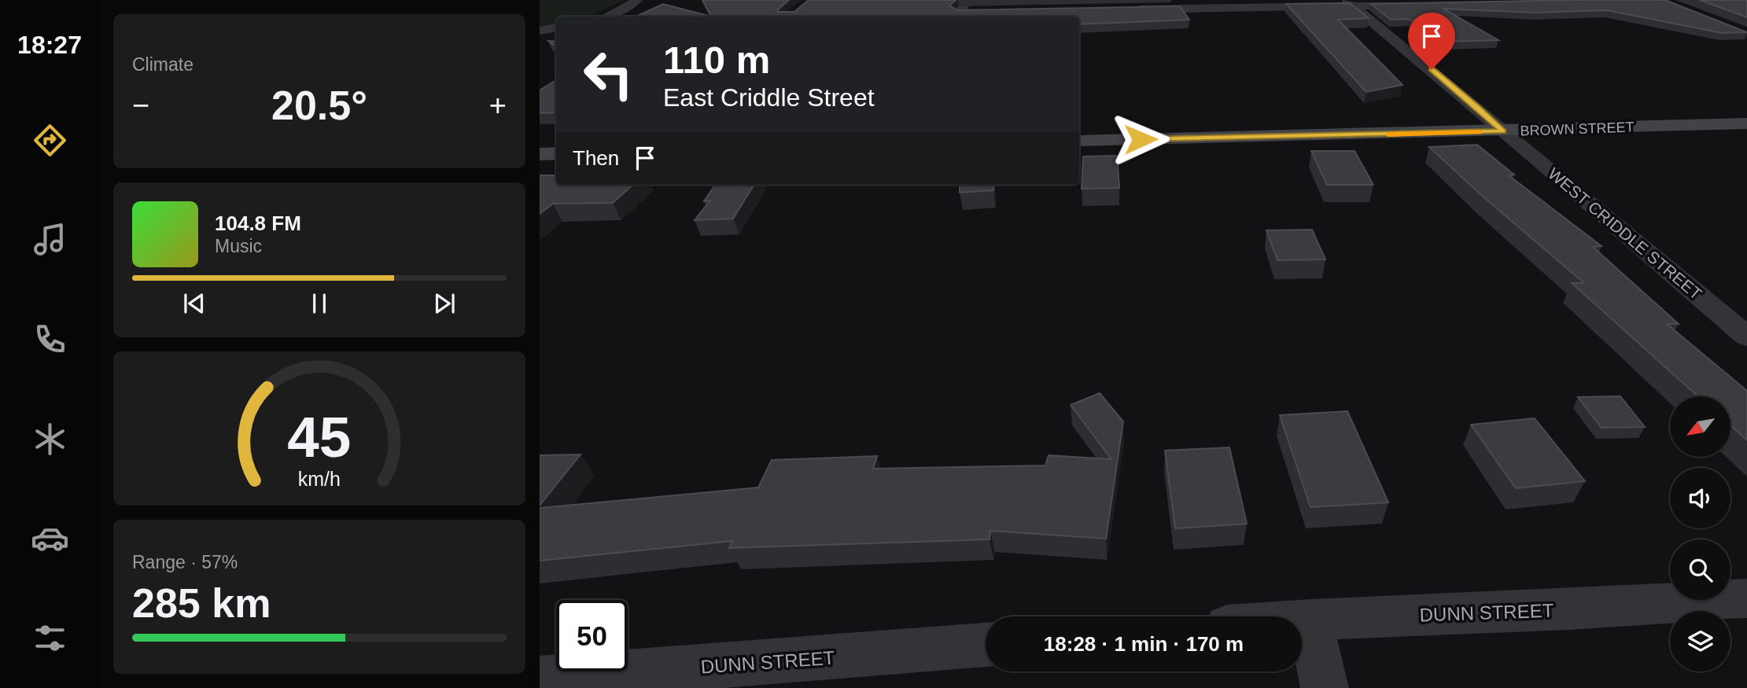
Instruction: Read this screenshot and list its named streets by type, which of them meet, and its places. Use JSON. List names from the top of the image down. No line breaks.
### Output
{"streets":{"main road":["BROWN STREET"],"street":["WEST CRIDDLE STREET","DUNN STREET"]},"crossings":[["BROWN STREET","WEST CRIDDLE STREET"]],"north":"bottom left","page":{"tabs":"18:27","tile":["Climate",["Range · 57%","285 km"]],"turn":["110 m","East Criddle Street"],"heat":["−","20.5°","+"],"then":"Then","song":["104.8 FM","Music"],"limit":"50","trip":"18:28 · 1 min · 170 m","gauge":["45","km/h"]}}
